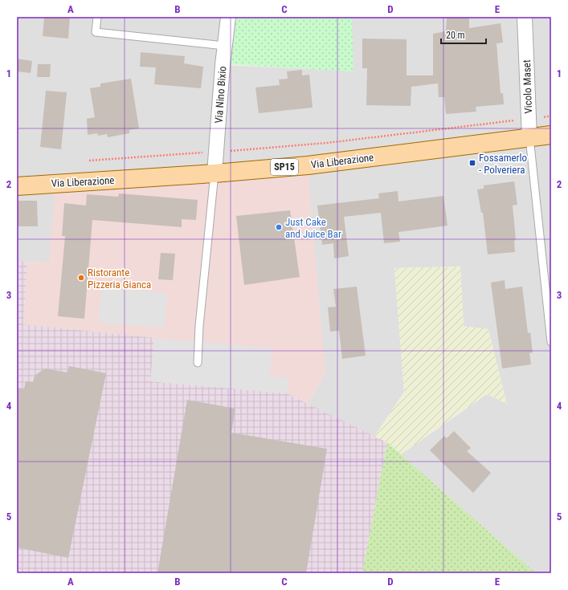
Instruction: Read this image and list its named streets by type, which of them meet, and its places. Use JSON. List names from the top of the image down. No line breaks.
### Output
{"streets":{"main road":["Via Liberazione","SP15"],"street":["Vicolo Maset","Via Nino Bixio"]},"crossings":[["Vicolo Maset","Via Liberazione"],["Via Nino Bixio","Via Liberazione"]],"places":{"transit":["Fossamerlo - Polveriera"],"other":["Just Cake and Juice Bar","Ristorante Pizzeria Gianca"]},"scale_bar":"20 m","grid":{"columns":["A","B","C","D","E"],"rows":["1","2","3","4","5"]}}
